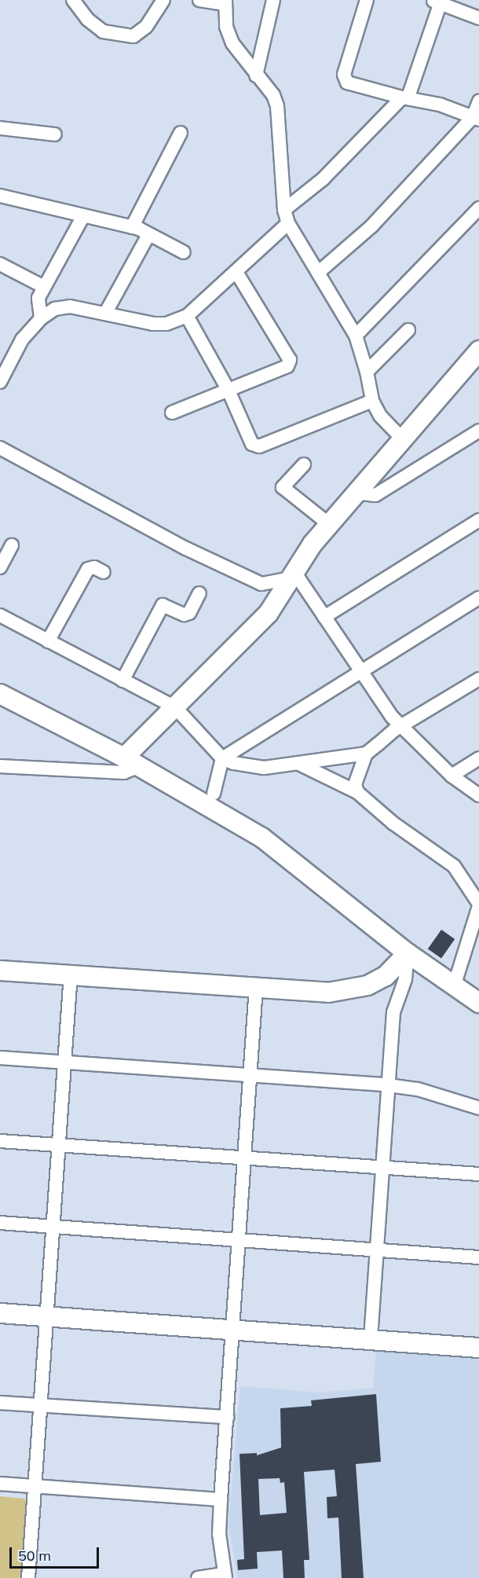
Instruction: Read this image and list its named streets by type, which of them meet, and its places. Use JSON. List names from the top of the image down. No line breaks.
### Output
{"scale_bar":"50 m"}
